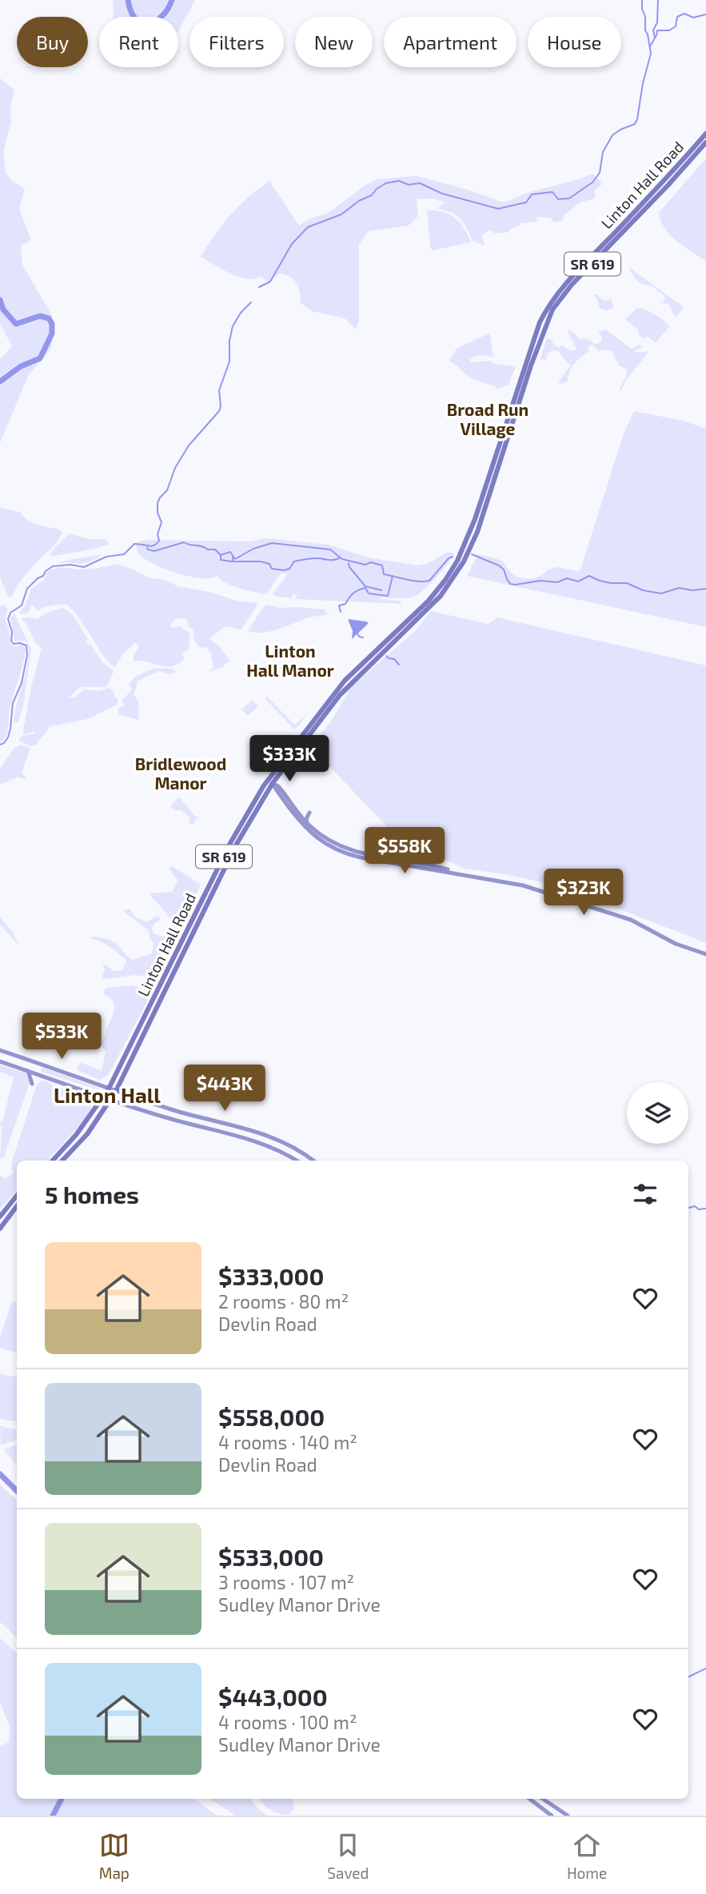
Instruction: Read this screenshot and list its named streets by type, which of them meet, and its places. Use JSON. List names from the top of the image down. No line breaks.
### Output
{"streets":{"main road":["Linton Hall Road","SR 619"]},"districts":["Broad Run Village","Linton Hall Manor","Bridlewood Manor","Linton Hall"],"page":{"chip":["Buy","Rent","Filters","New","Apartment","House"],"price":["$333K","$558K","$323K","$533K","$443K"],"heading":"5 homes","list":[{"name":"$333,000","note":"2 rooms · 80 m² · Devlin Road"},{"name":"$558,000","note":"4 rooms · 140 m² · Devlin Road"},{"name":"$533,000","note":"3 rooms · 107 m² · Sudley Manor Drive"},{"name":"$443,000","note":"4 rooms · 100 m² · Sudley Manor Drive"}],"tabs":["Map","Saved","Home"]}}
